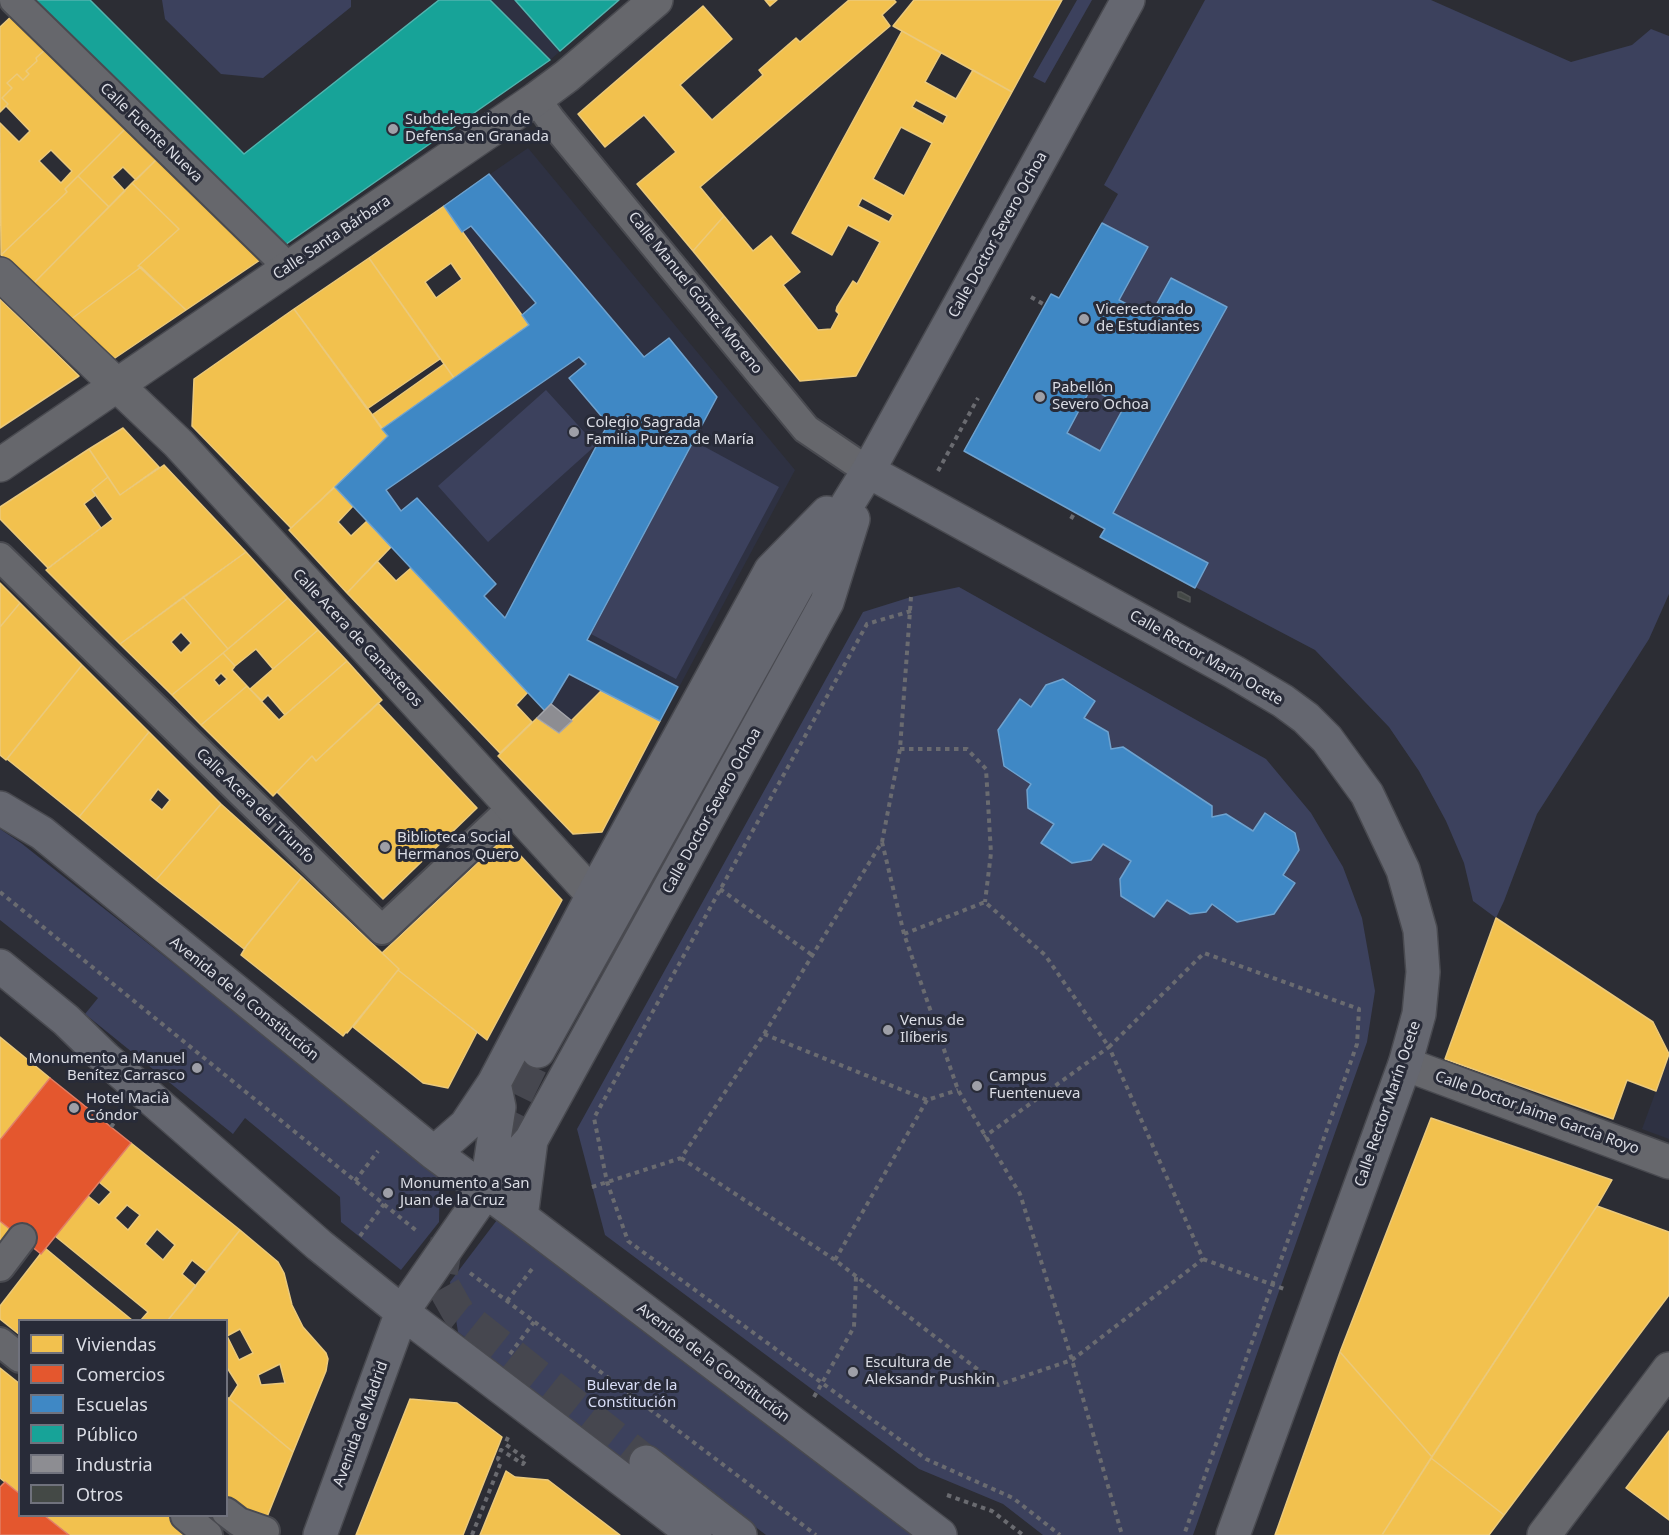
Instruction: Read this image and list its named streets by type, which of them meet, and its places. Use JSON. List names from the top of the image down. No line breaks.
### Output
{"streets":{"main road":["Calle Doctor Severo Ochoa","Calle Rector Marín Ocete","Avenida de la Constitución","Avenida de Madrid"],"street":["Calle Fuente Nueva","Calle Santa Bárbara","Calle Manuel Gómez Moreno","Calle Acera de Canasteros","Calle Acera del Triunfo","Calle Doctor Jaime García Royo"]},"crossings":[["Calle Fuente Nueva","Calle Santa Bárbara"],["Calle Doctor Severo Ochoa","Calle Manuel Gómez Moreno"],["Calle Doctor Severo Ochoa","Calle Acera de Canasteros"],["Calle Doctor Severo Ochoa","Calle Rector Marín Ocete"],["Calle Doctor Severo Ochoa","Avenida de la Constitución"],["Calle Santa Bárbara","Calle Manuel Gómez Moreno"],["Calle Santa Bárbara","Calle Acera de Canasteros"],["Calle Manuel Gómez Moreno","Calle Rector Marín Ocete"],["Calle Acera de Canasteros","Calle Acera del Triunfo"],["Calle Rector Marín Ocete","Calle Doctor Jaime García Royo"]],"parks":["Bulevar de la Constitución"],"places":["Subdelegacion de Defensa en Granada","Vicerectorado de Estudiantes","Pabellón Severo Ochoa","Colegio Sagrada Familia Pureza de María","Biblioteca Social Hermanos Quero","Venus de Ilíberis","Monumento a Manuel Benítez Carrasco","Campus Fuentenueva","Hotel Macià Cóndor","Monumento a San Juan de la Cruz","Escultura de Aleksandr Pushkin"],"legend":["Viviendas","Comercios","Escuelas","Público","Industria","Otros"]}
